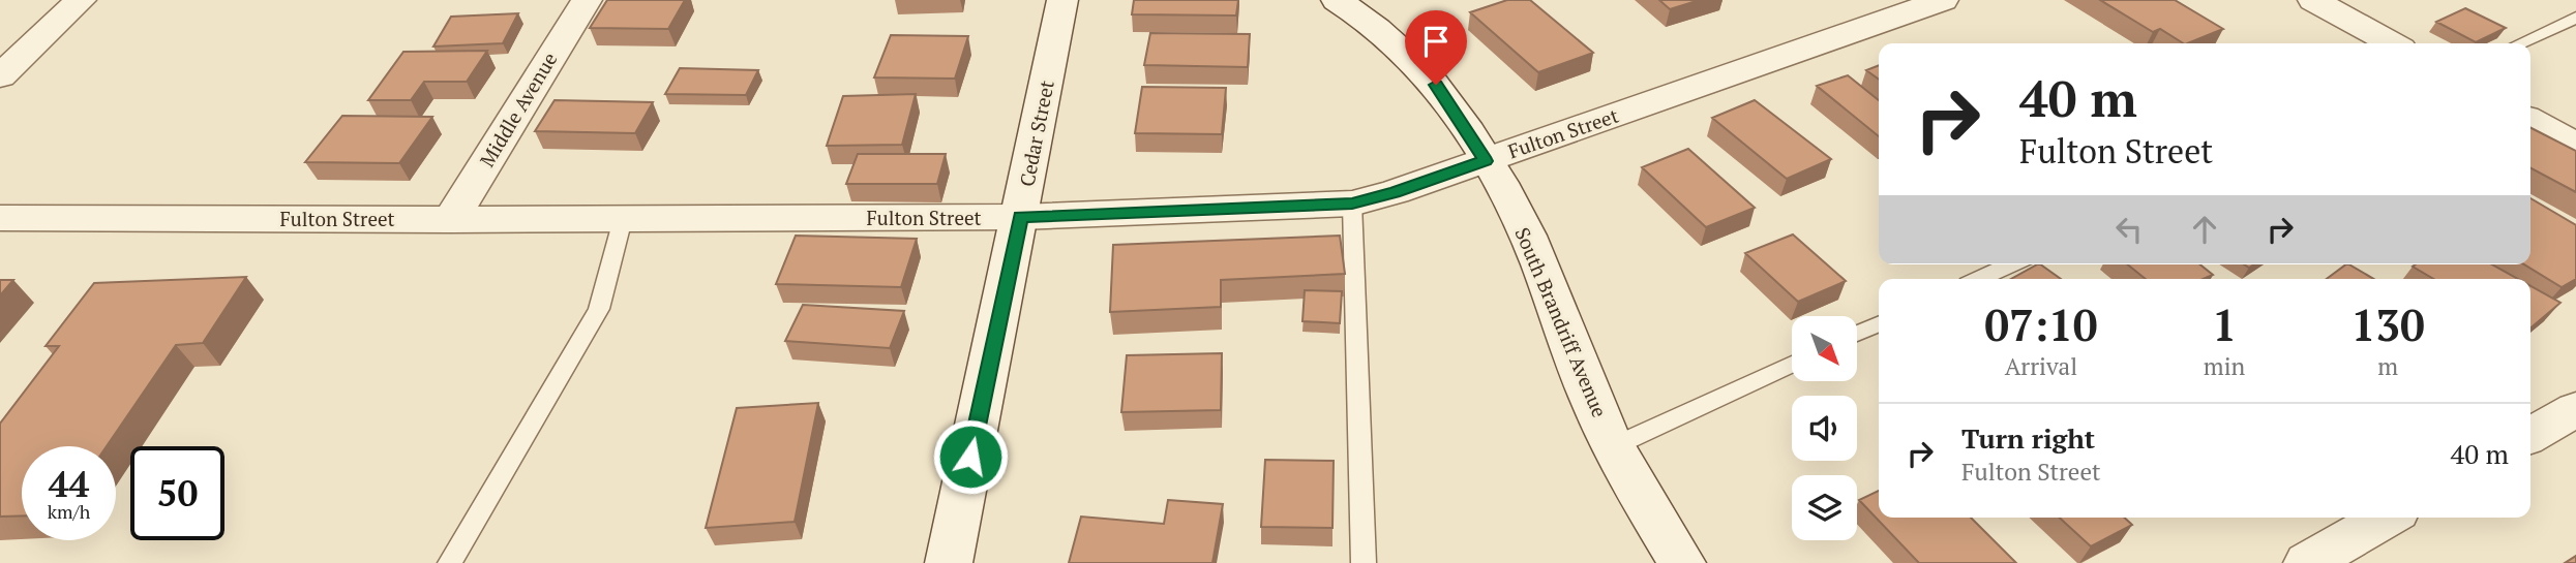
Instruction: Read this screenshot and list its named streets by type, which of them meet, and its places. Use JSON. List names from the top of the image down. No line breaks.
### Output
{"streets":{"street":["Middle Avenue","Cedar Street","Fulton Street","South Brandriff Avenue"]},"crossings":[["Middle Avenue","Fulton Street"],["Cedar Street","Fulton Street"],["Fulton Street","South Brandriff Avenue"]],"north":"bottom right","page":{"turn":["40 m","Fulton Street"],"eta":["07:10","Arrival","1","min","130","m"],"list":[{"name":"Turn right","note":"Fulton Street","value":"40 m"}],"speed":"44 km/h","limit":"50"}}
